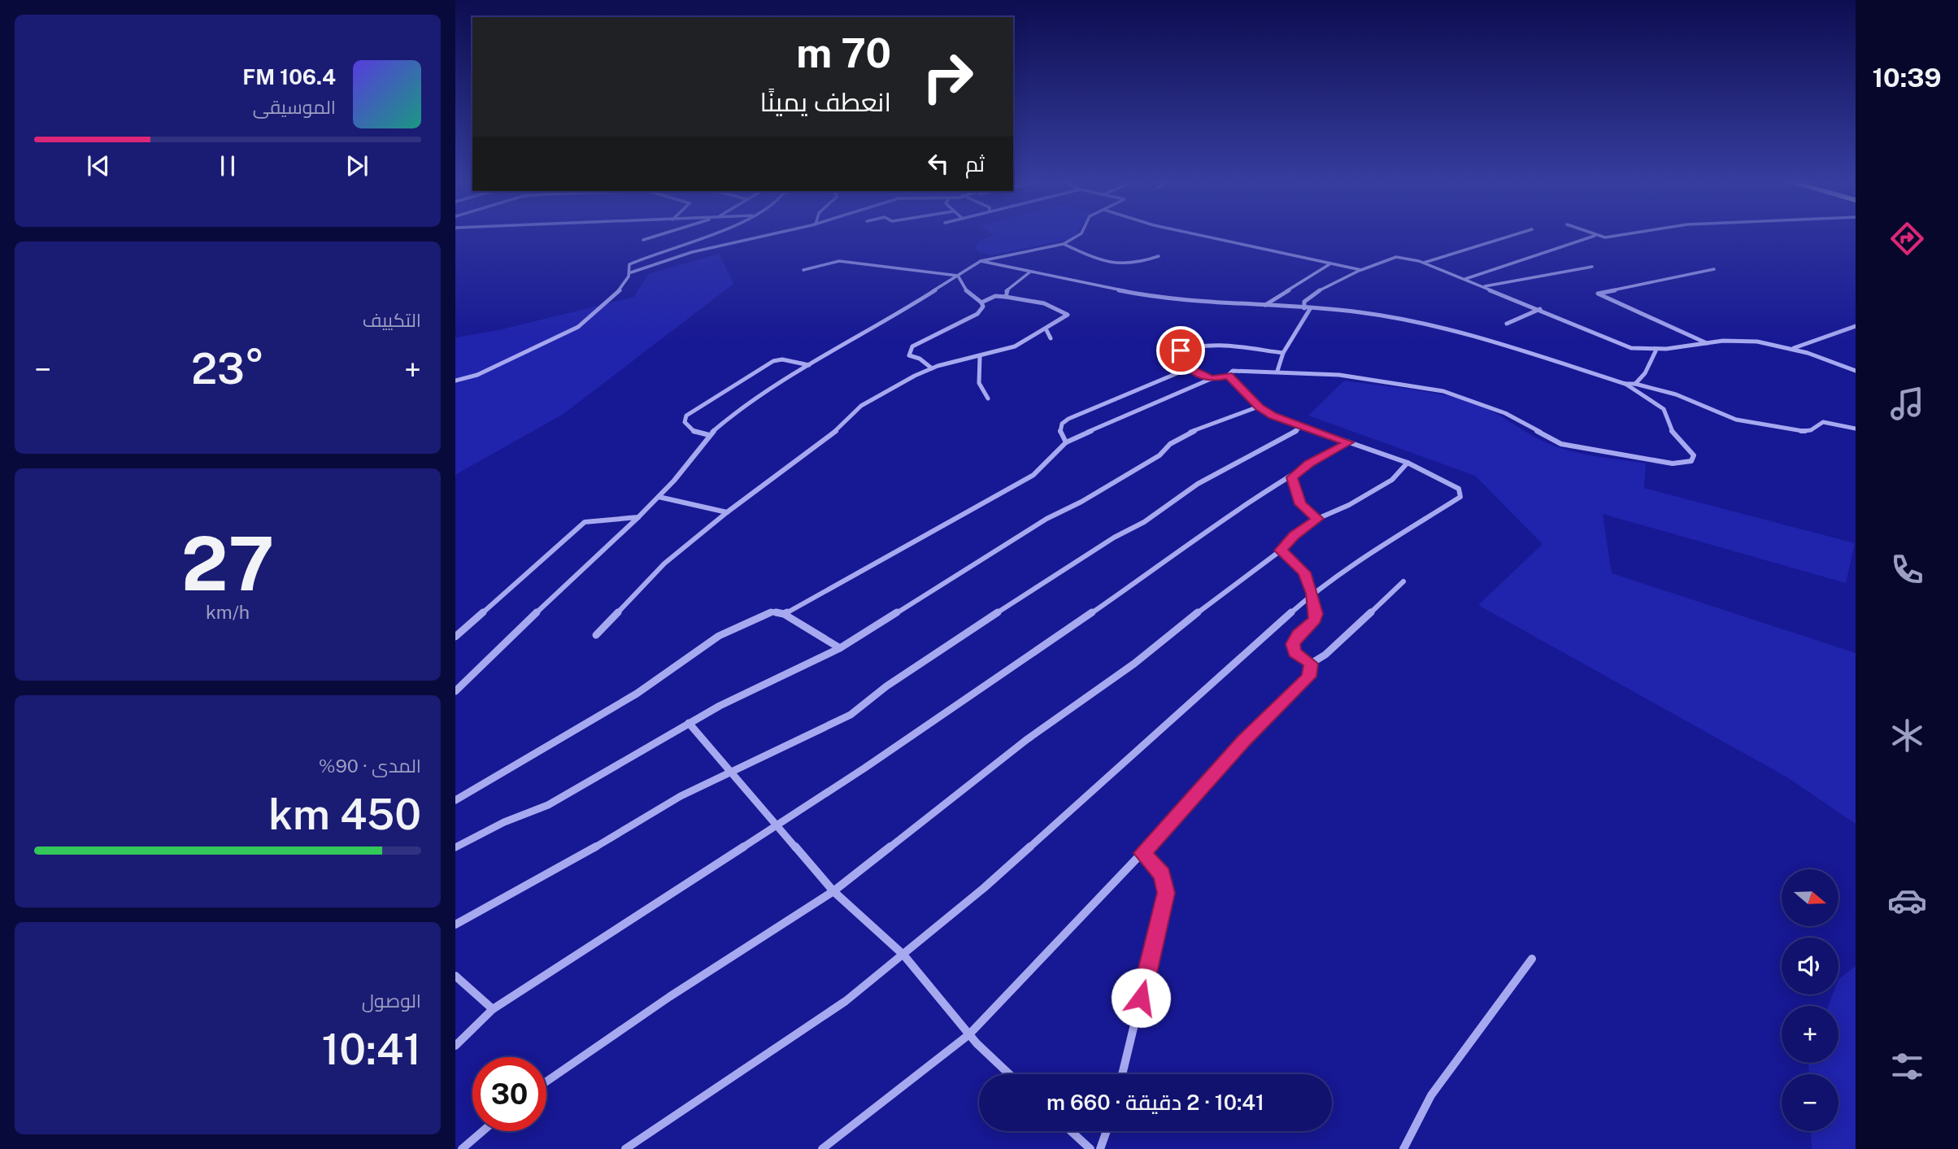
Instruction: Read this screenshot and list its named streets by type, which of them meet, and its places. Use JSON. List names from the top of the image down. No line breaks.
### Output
{"north":"right","page":{"tabs":"10:39","turn":["70 m","انعطف يمينًا"],"song":["106.4 FM","الموسيقى"],"then":"ثم","tile":["التكييف",["27","km/h"],["المدى · 90%","450 km"],["الوصول","10:41"]],"heat":["−","23°","+"],"map_buttons":["+","−"],"limit":"30","trip":"10:41 · 2 دقيقة · 660 m"}}
